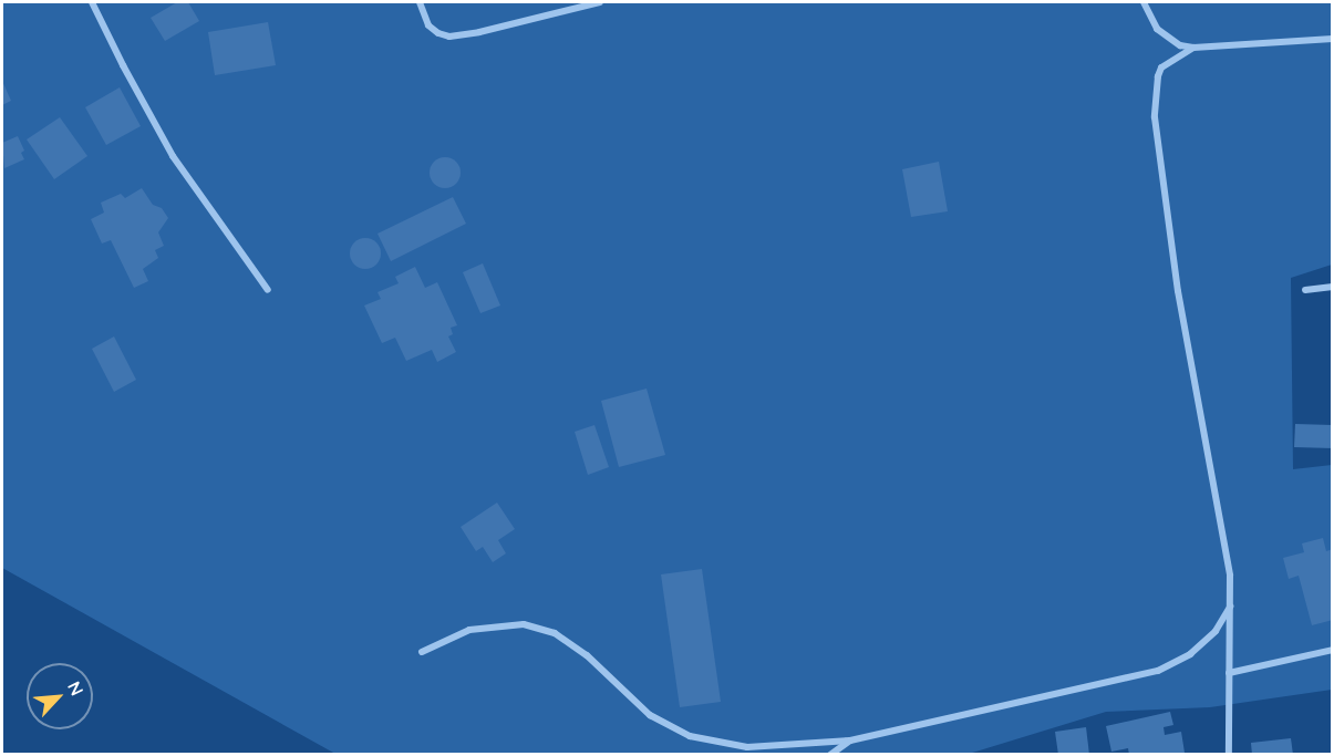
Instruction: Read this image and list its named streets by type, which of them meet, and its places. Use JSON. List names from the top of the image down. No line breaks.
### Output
{"north":"top right"}
